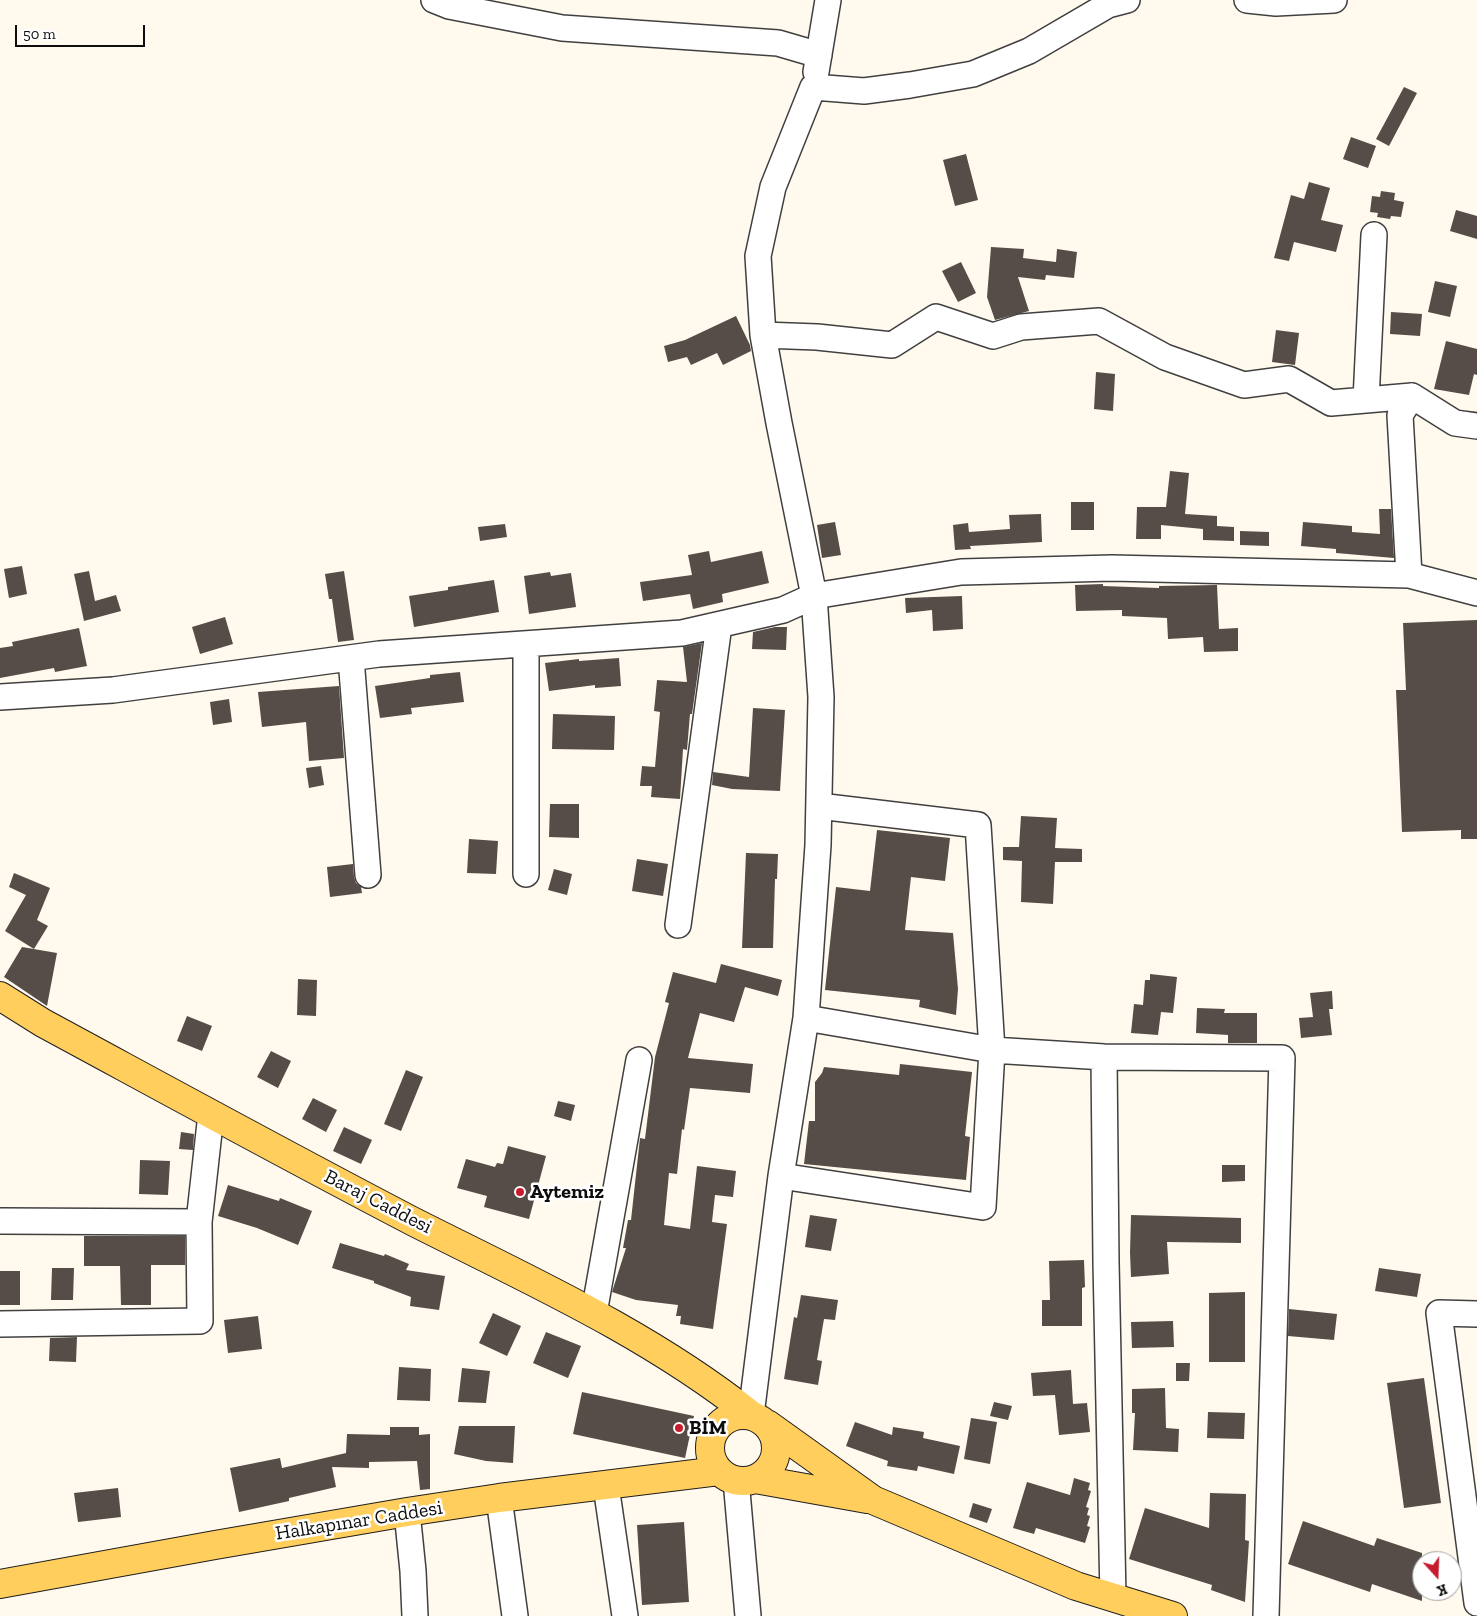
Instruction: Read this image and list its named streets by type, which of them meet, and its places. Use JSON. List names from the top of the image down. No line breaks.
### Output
{"streets":{"main road":["Baraj Caddesi","Halkapınar Caddesi"]},"crossings":[["Baraj Caddesi","Halkapınar Caddesi"]],"places":["Aytemiz","BİM"],"scale_bar":"50 m","north":"bottom"}
